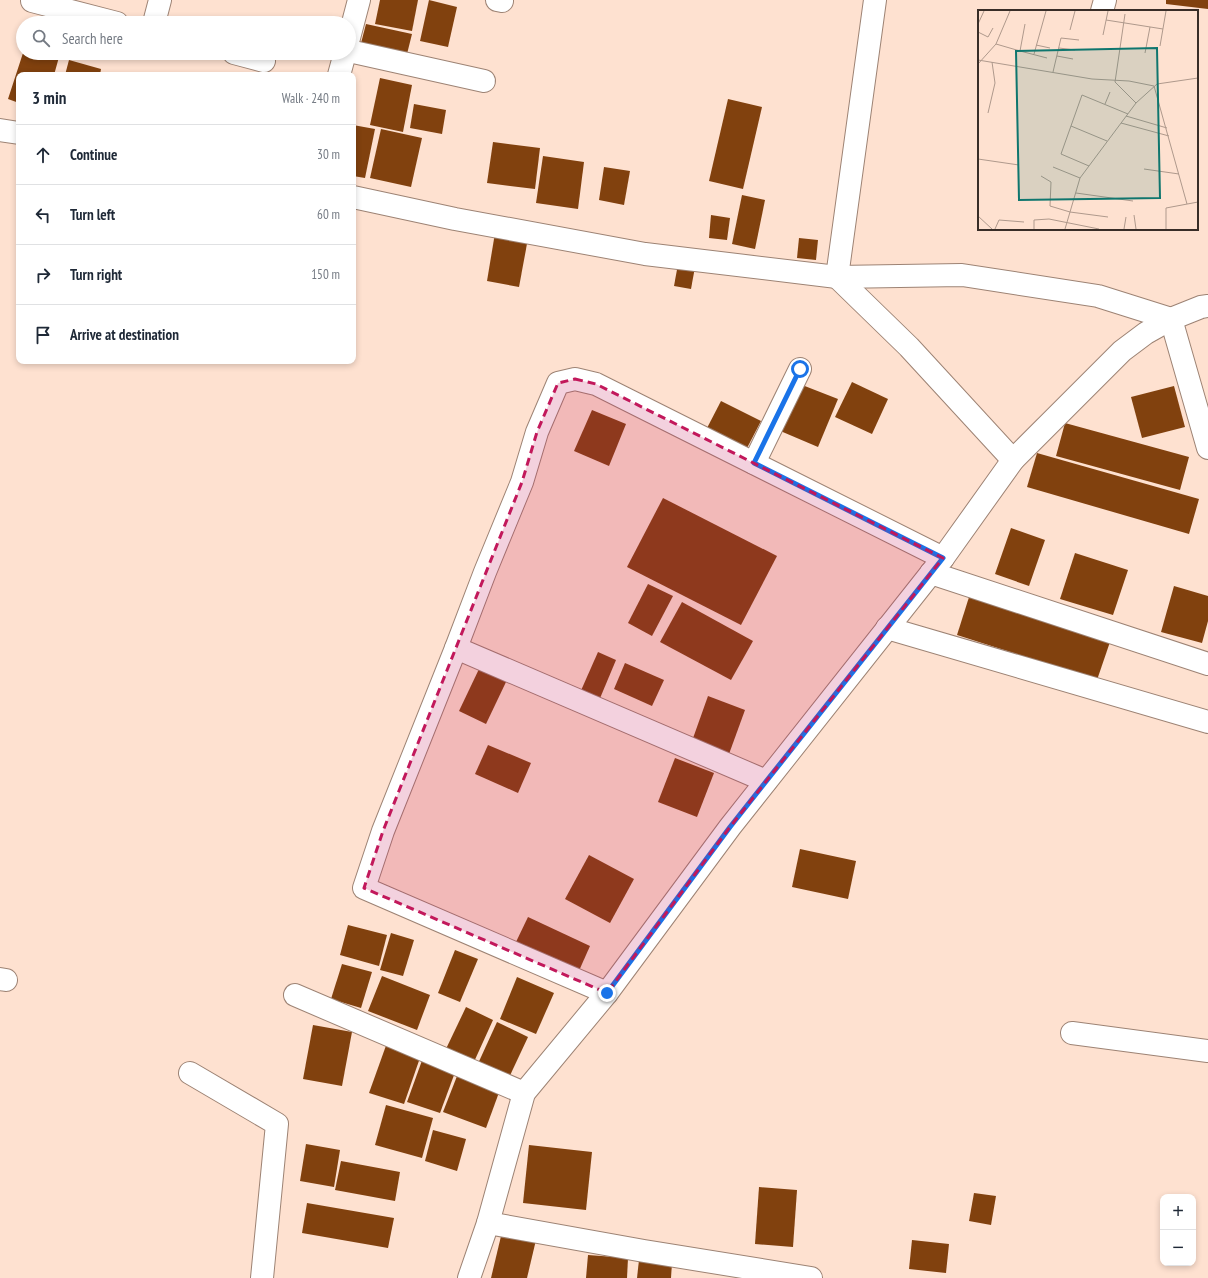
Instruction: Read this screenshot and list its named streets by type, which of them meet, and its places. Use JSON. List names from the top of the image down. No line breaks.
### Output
{"page":{"search":"Search here","heading":["3 min","Walk · 240 m"],"list":[["Continue","30 m"],["Turn left","60 m"],["Turn right","150 m"],"Arrive at destination"],"map_buttons":["+","−"]}}
